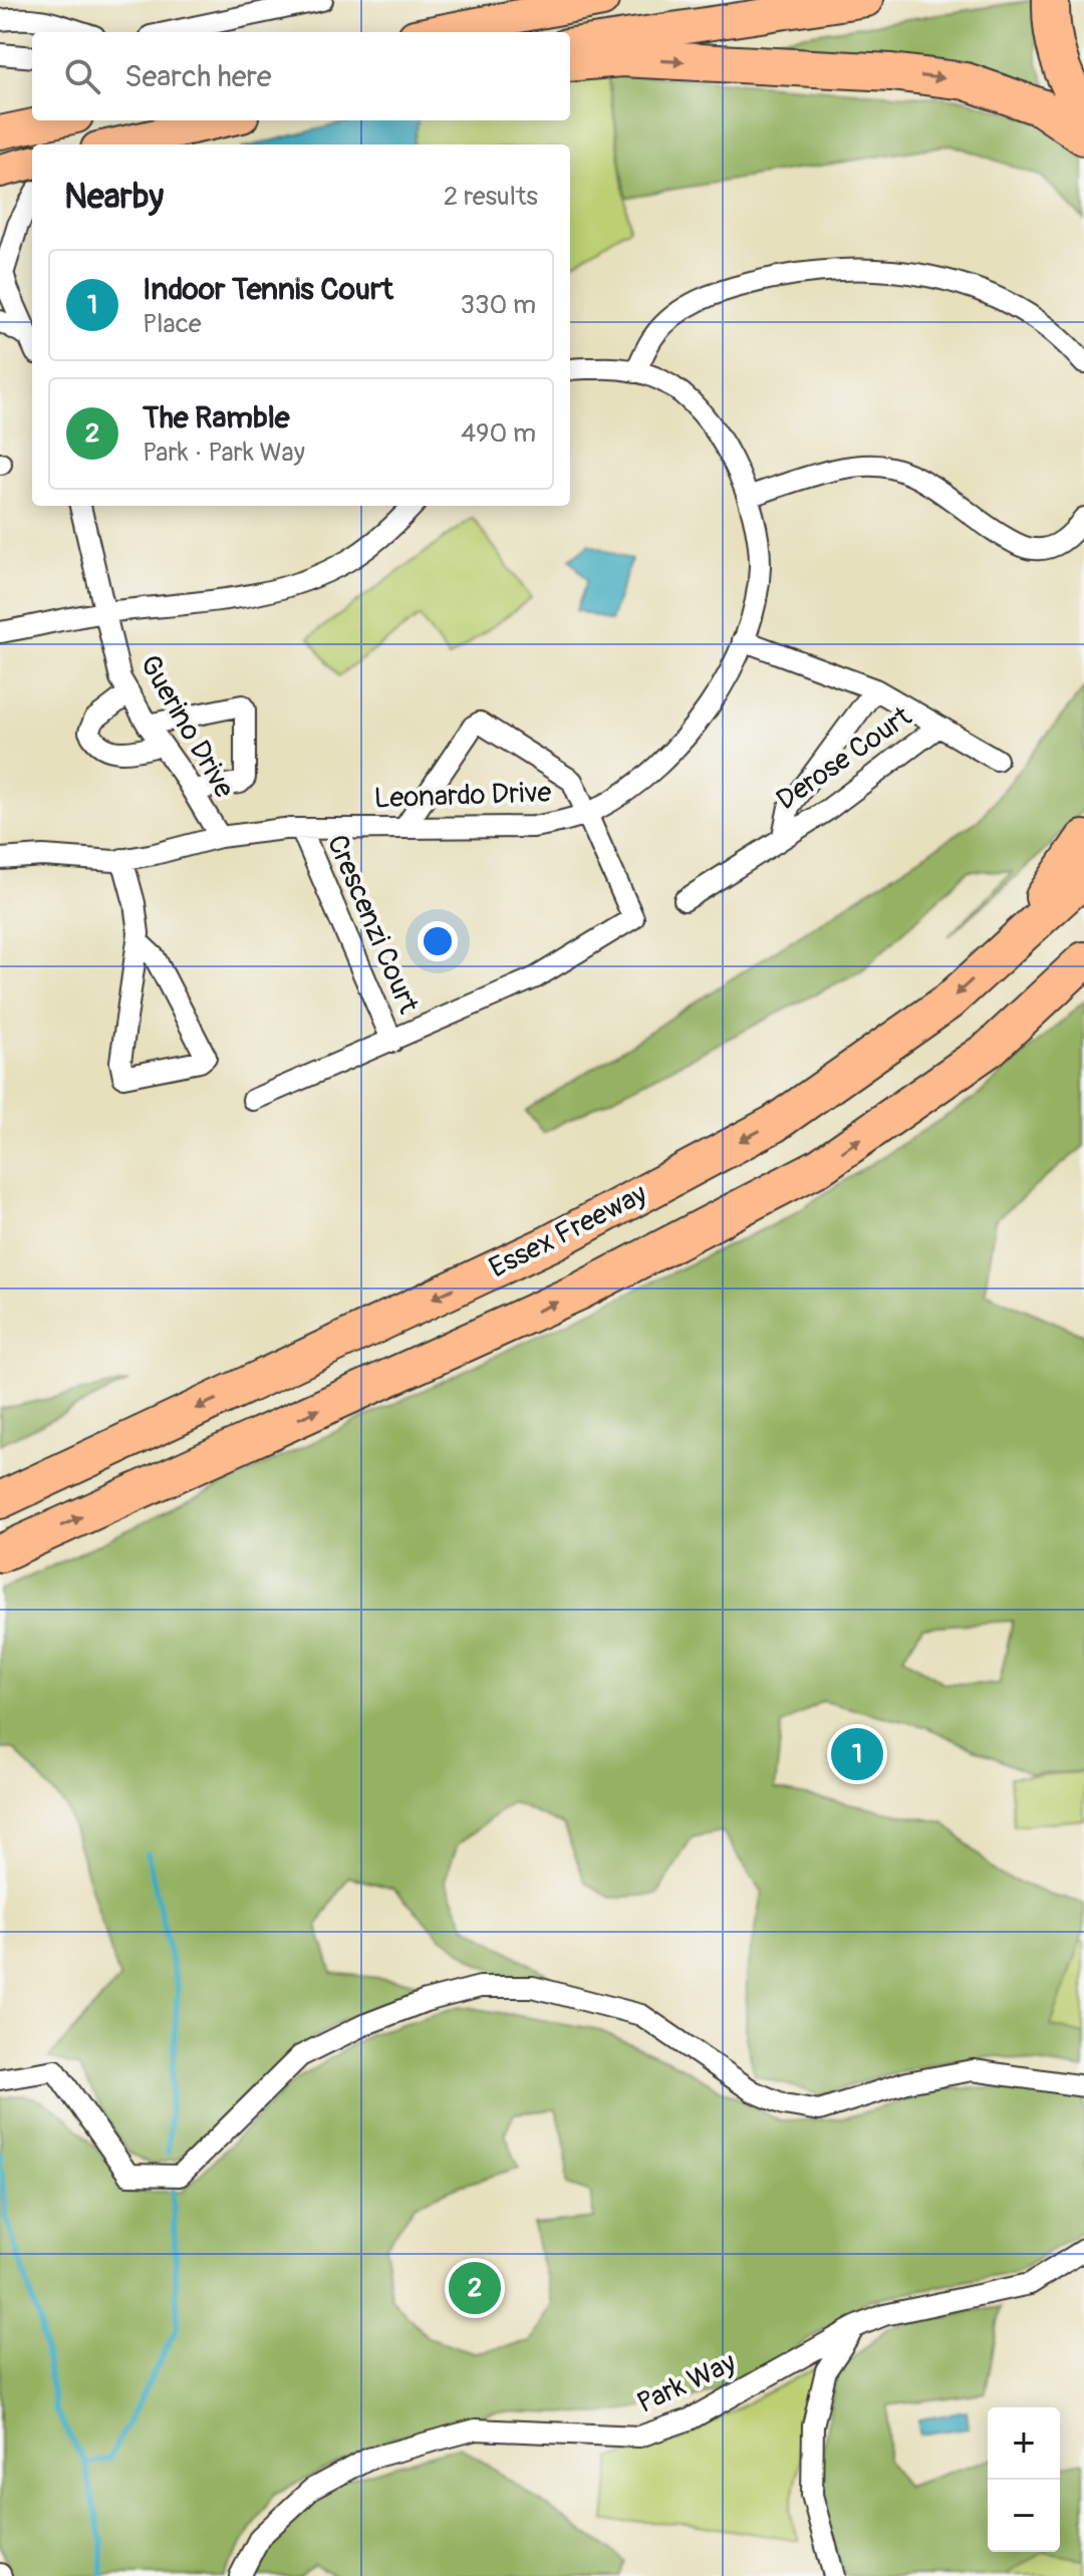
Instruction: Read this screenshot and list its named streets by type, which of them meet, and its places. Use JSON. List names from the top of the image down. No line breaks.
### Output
{"streets":{"highway":["Essex Freeway"],"street":["Guerino Drive","Derose Court","Leonardo Drive","Crescenzi Court","Park Way"]},"crossings":[["Guerino Drive","Leonardo Drive"],["Derose Court","Leonardo Drive"],["Leonardo Drive","Crescenzi Court"]],"page":{"search":"Search here","heading":["Nearby","2 results"],"list":[{"mark":"1","name":"Indoor Tennis Court","note":"Place","value":"330 m"},{"mark":"2","name":"The Ramble","note":"Park · Park Way","value":"490 m"}],"pins":["1","2"],"map_buttons":["+","−"]}}
